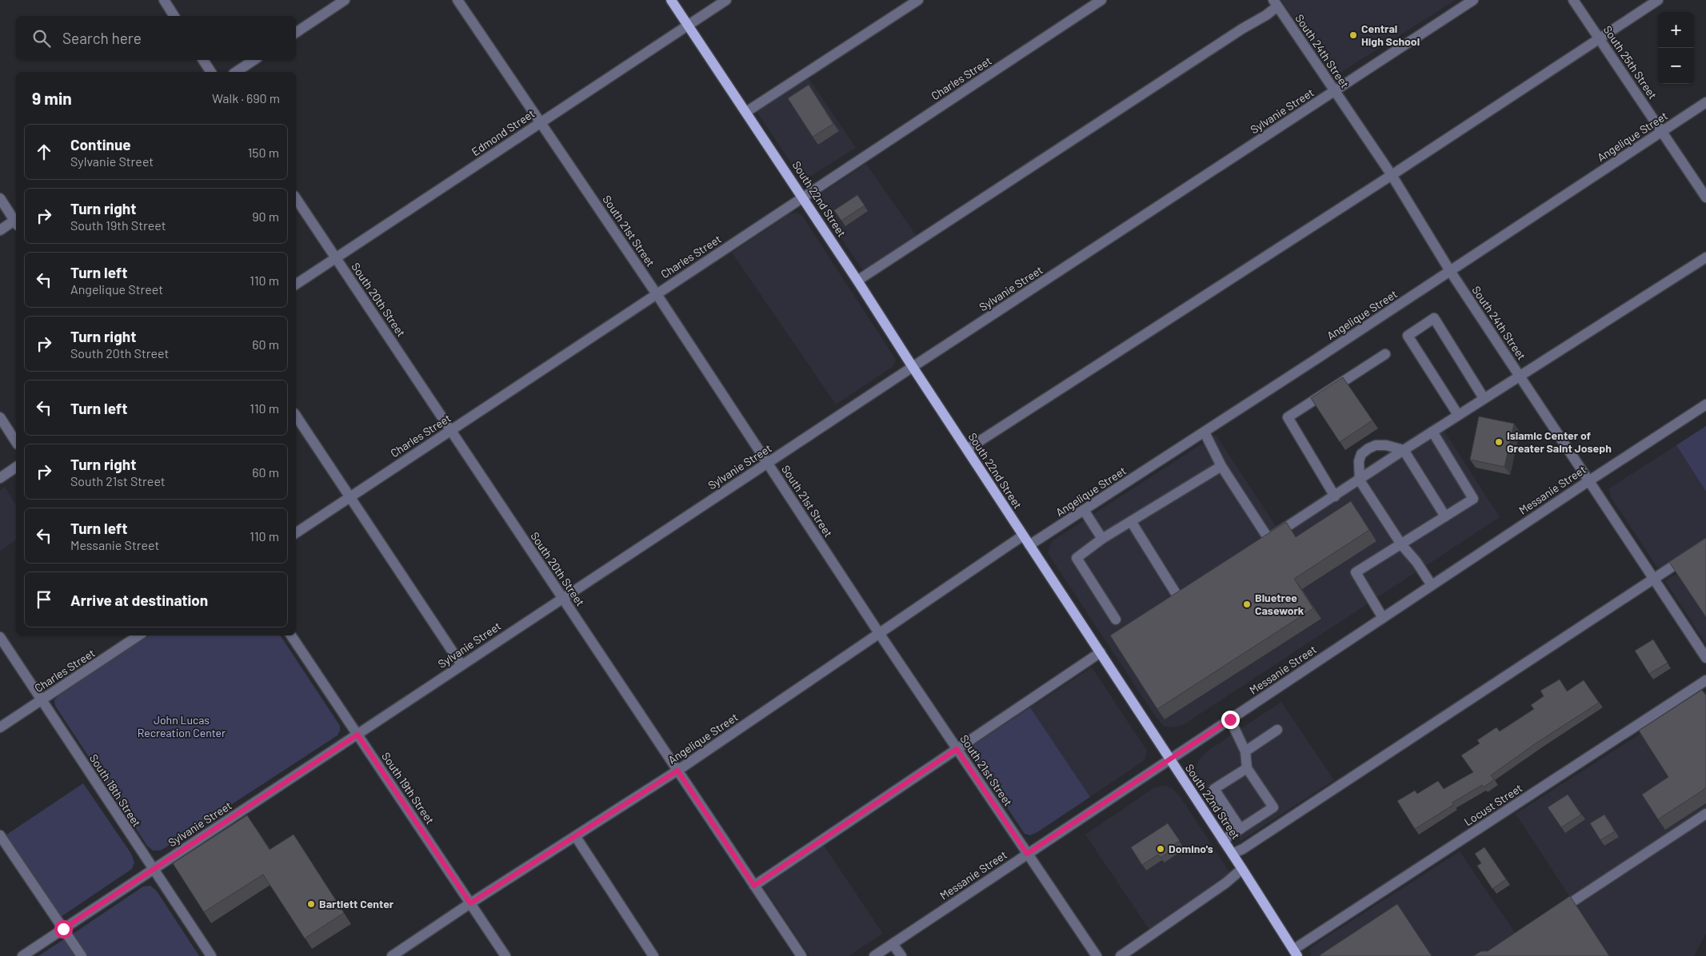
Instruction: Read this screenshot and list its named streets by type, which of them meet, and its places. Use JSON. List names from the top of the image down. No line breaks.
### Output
{"streets":{"main road":["South 22nd Street"],"street":["South 24th Street","South 25th Street","Charles Street","Sylvanie Street","Edmond Street","Angelique Street","South 21st Street","South 20th Street","Messanie Street","South 19th Street","South 18th Street","Locust Street"]},"crossings":[["South 24th Street","Sylvanie Street"],["South 24th Street","Angelique Street"],["South 24th Street","Messanie Street"],["South 25th Street","Angelique Street"],["Charles Street","South 22nd Street"],["Charles Street","South 21st Street"],["Charles Street","South 20th Street"],["Charles Street","South 18th Street"],["Sylvanie Street","South 22nd Street"],["Sylvanie Street","South 21st Street"],["Sylvanie Street","South 20th Street"],["Sylvanie Street","South 19th Street"],["Sylvanie Street","South 18th Street"],["Edmond Street","South 22nd Street"],["Edmond Street","South 21st Street"],["Edmond Street","South 20th Street"],["Angelique Street","South 22nd Street"],["Angelique Street","South 21st Street"],["Angelique Street","South 20th Street"],["Angelique Street","South 19th Street"],["South 22nd Street","Messanie Street"],["South 22nd Street","Locust Street"],["South 21st Street","Messanie Street"]],"parks":["John Lucas Recreation Center"],"places":["Central High School","Islamic Center of Greater Saint Joseph","Bluetree Casework","Domino's","Bartlett Center"],"page":{"map_buttons":["+","−"],"search":"Search here","heading":["9 min","Walk · 690 m"],"list":[["Continue","Sylvanie Street","150 m"],["Turn right","South 19th Street","90 m"],["Turn left","Angelique Street","110 m"],["Turn right","South 20th Street","60 m"],["Turn left","110 m"],["Turn right","South 21st Street","60 m"],["Turn left","Messanie Street","110 m"],"Arrive at destination"]}}
